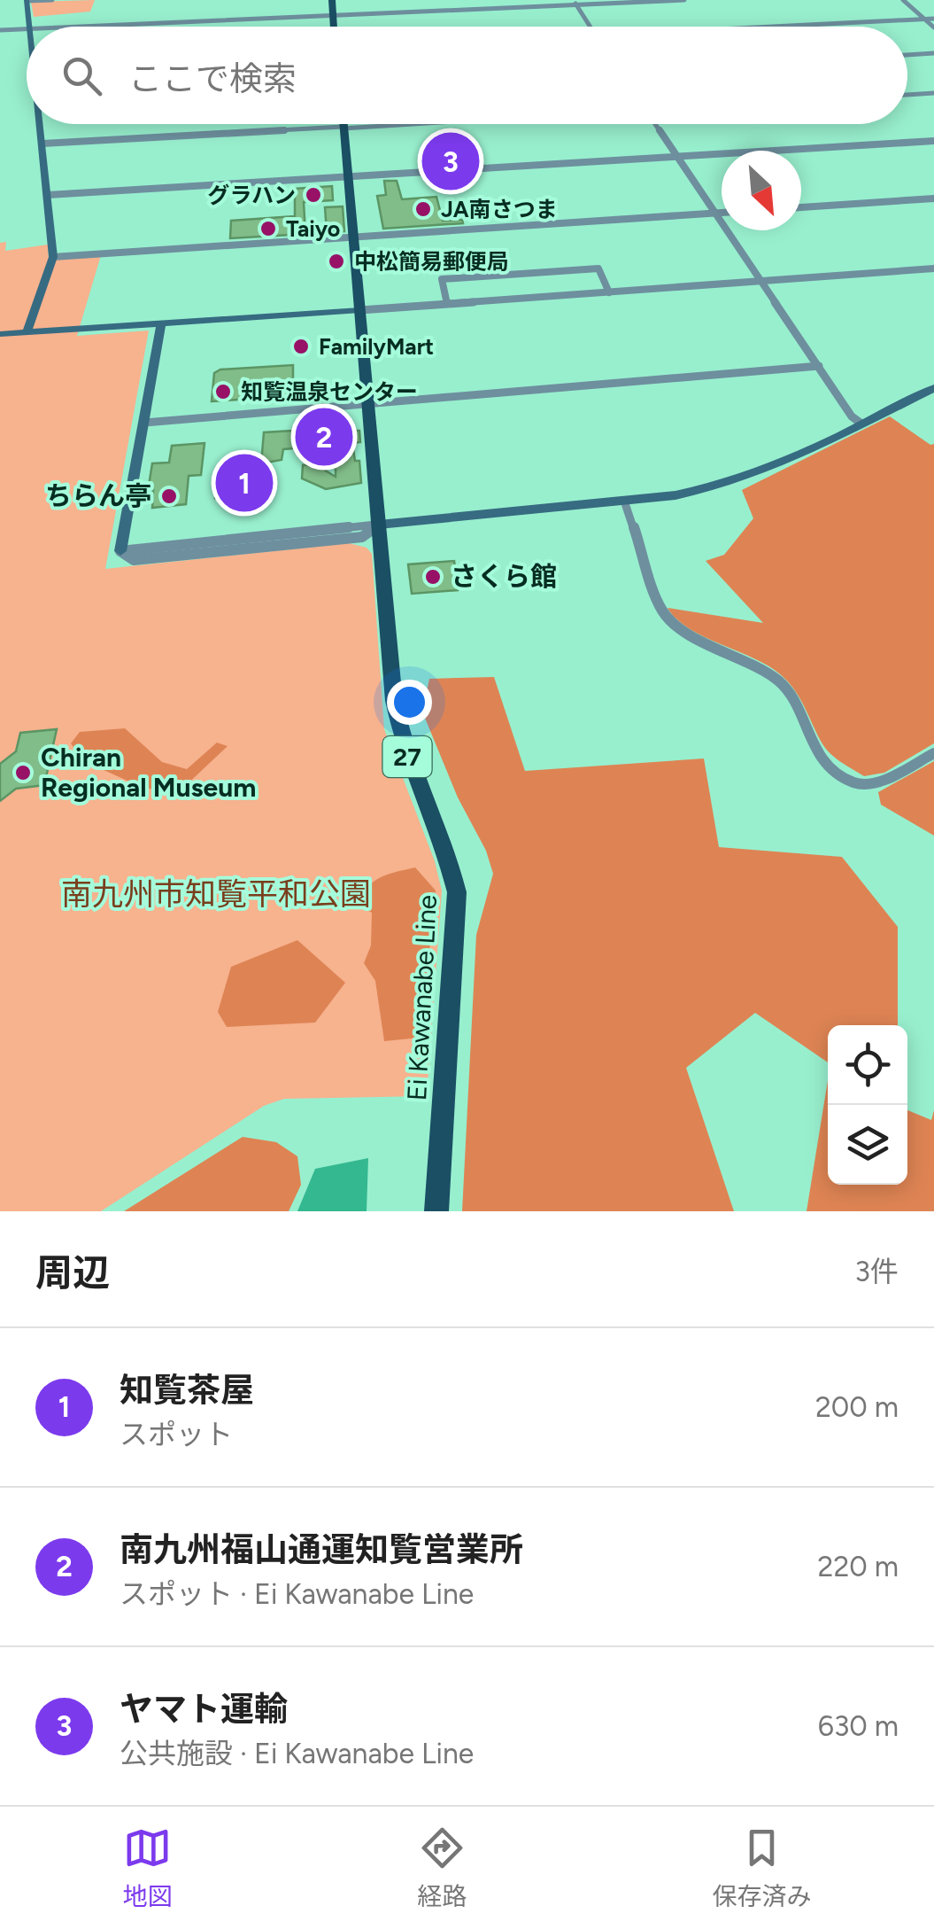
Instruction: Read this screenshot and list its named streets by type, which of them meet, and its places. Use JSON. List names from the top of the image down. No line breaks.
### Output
{"streets":{"main road":["27","Ei Kawanabe Line"]},"parks":["南九州市知覧平和公園"],"places":["グラハン","JA南さつま","Taiyo","中松簡易郵便局","FamilyMart","知覧温泉センター","ちらん亭","さくら館","Chiran Regional Museum"],"north":"bottom right","page":{"search":"ここで検索","pins":["3","2","1"],"heading":["周辺","3件"],"list":[{"mark":"1","name":"知覧茶屋","note":"スポット","value":"200 m"},{"mark":"2","name":"南九州福山通運知覧営業所","note":"スポット · Ei Kawanabe Line","value":"220 m"},{"mark":"3","name":"ヤマト運輸","note":"公共施設 · Ei Kawanabe Line","value":"630 m"}],"nav":["地図","経路","保存済み"]}}
